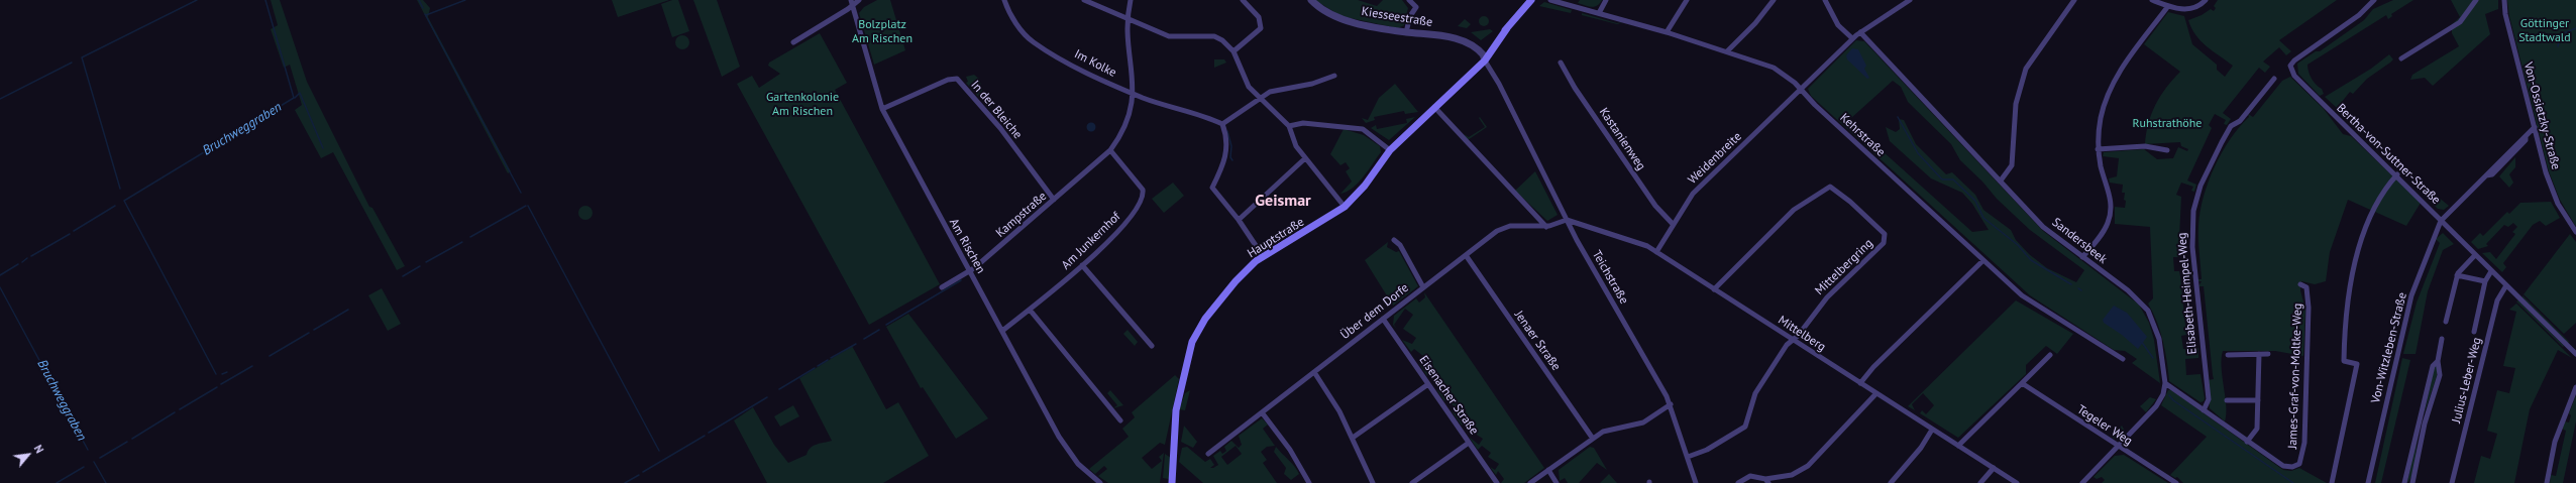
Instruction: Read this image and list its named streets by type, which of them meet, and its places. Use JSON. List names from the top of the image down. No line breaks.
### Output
{"streets":{"main road":["Hauptstraße"],"street":["Kiesseestraße","Im Kolke","In der Bleiche","Von-Ossietzky-Straße","Kehrstraße","Kastanienweg","Bertha-von-Suttner-Straße","Weidenbreite","Kampstraße","Am Junkernhof","Sandersbeek","Am Rischen","Mittelbergring","Teichstraße","Elisabeth-Heimpel-Weg","Über dem Dorfe","Mittelberg","Jenaer Straße","Von-Witzleben-Straße","James-Graf-von-Moltke-Weg","Julius-Leber-Weg","Eisenacher Straße","Tegeler Weg"]},"crossings":[["Kiesseestraße","Hauptstraße"],["Kiesseestraße","Teichstraße"],["Im Kolke","Kampstraße"],["In der Bleiche","Kampstraße"],["In der Bleiche","Am Rischen"],["Kehrstraße","Weidenbreite"],["Kastanienweg","Weidenbreite"],["Bertha-von-Suttner-Straße","Von-Witzleben-Straße"],["Bertha-von-Suttner-Straße","Julius-Leber-Weg"],["Weidenbreite","Sandersbeek"],["Weidenbreite","Mittelberg"],["Kampstraße","Am Junkernhof"],["Kampstraße","Am Rischen"],["Hauptstraße","Teichstraße"],["Am Junkernhof","Am Rischen"],["Sandersbeek","Tegeler Weg"],["Mittelbergring","Mittelberg"],["Teichstraße","Über dem Dorfe"],["Teichstraße","Mittelberg"],["Über dem Dorfe","Mittelberg"],["Über dem Dorfe","Jenaer Straße"],["Über dem Dorfe","Eisenacher Straße"]],"districts":["Geismar"],"water":["Bruchweggraben"],"parks":["Göttinger Stadtwald","Bolzplatz Am Rischen","Gartenkolonie Am Rischen","Ruhstrathöhe"],"north":"top right"}
